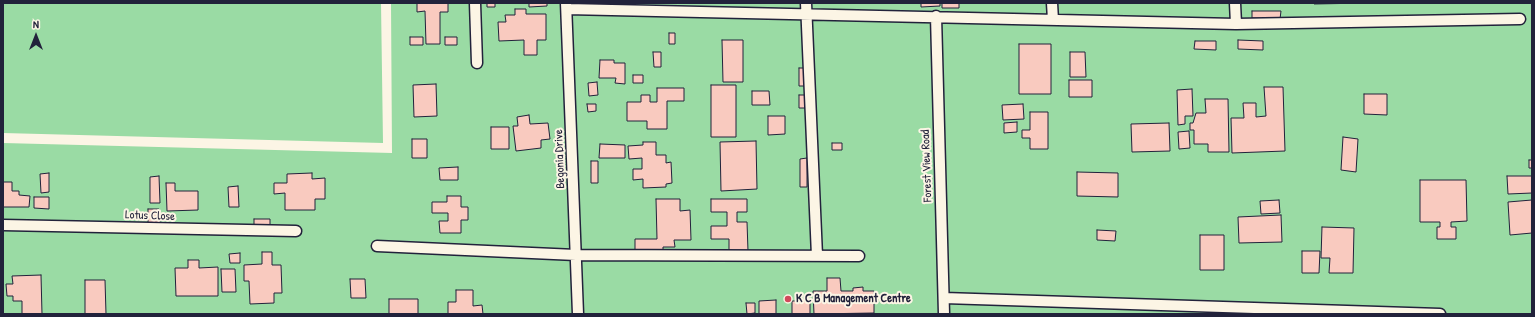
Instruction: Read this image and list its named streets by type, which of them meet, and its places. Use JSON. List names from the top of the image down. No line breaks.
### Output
{"streets":{"street":["Begonia Drive","Forest View Road","Lotus Close"]},"places":["K C B Management Centre"],"north":"top"}
